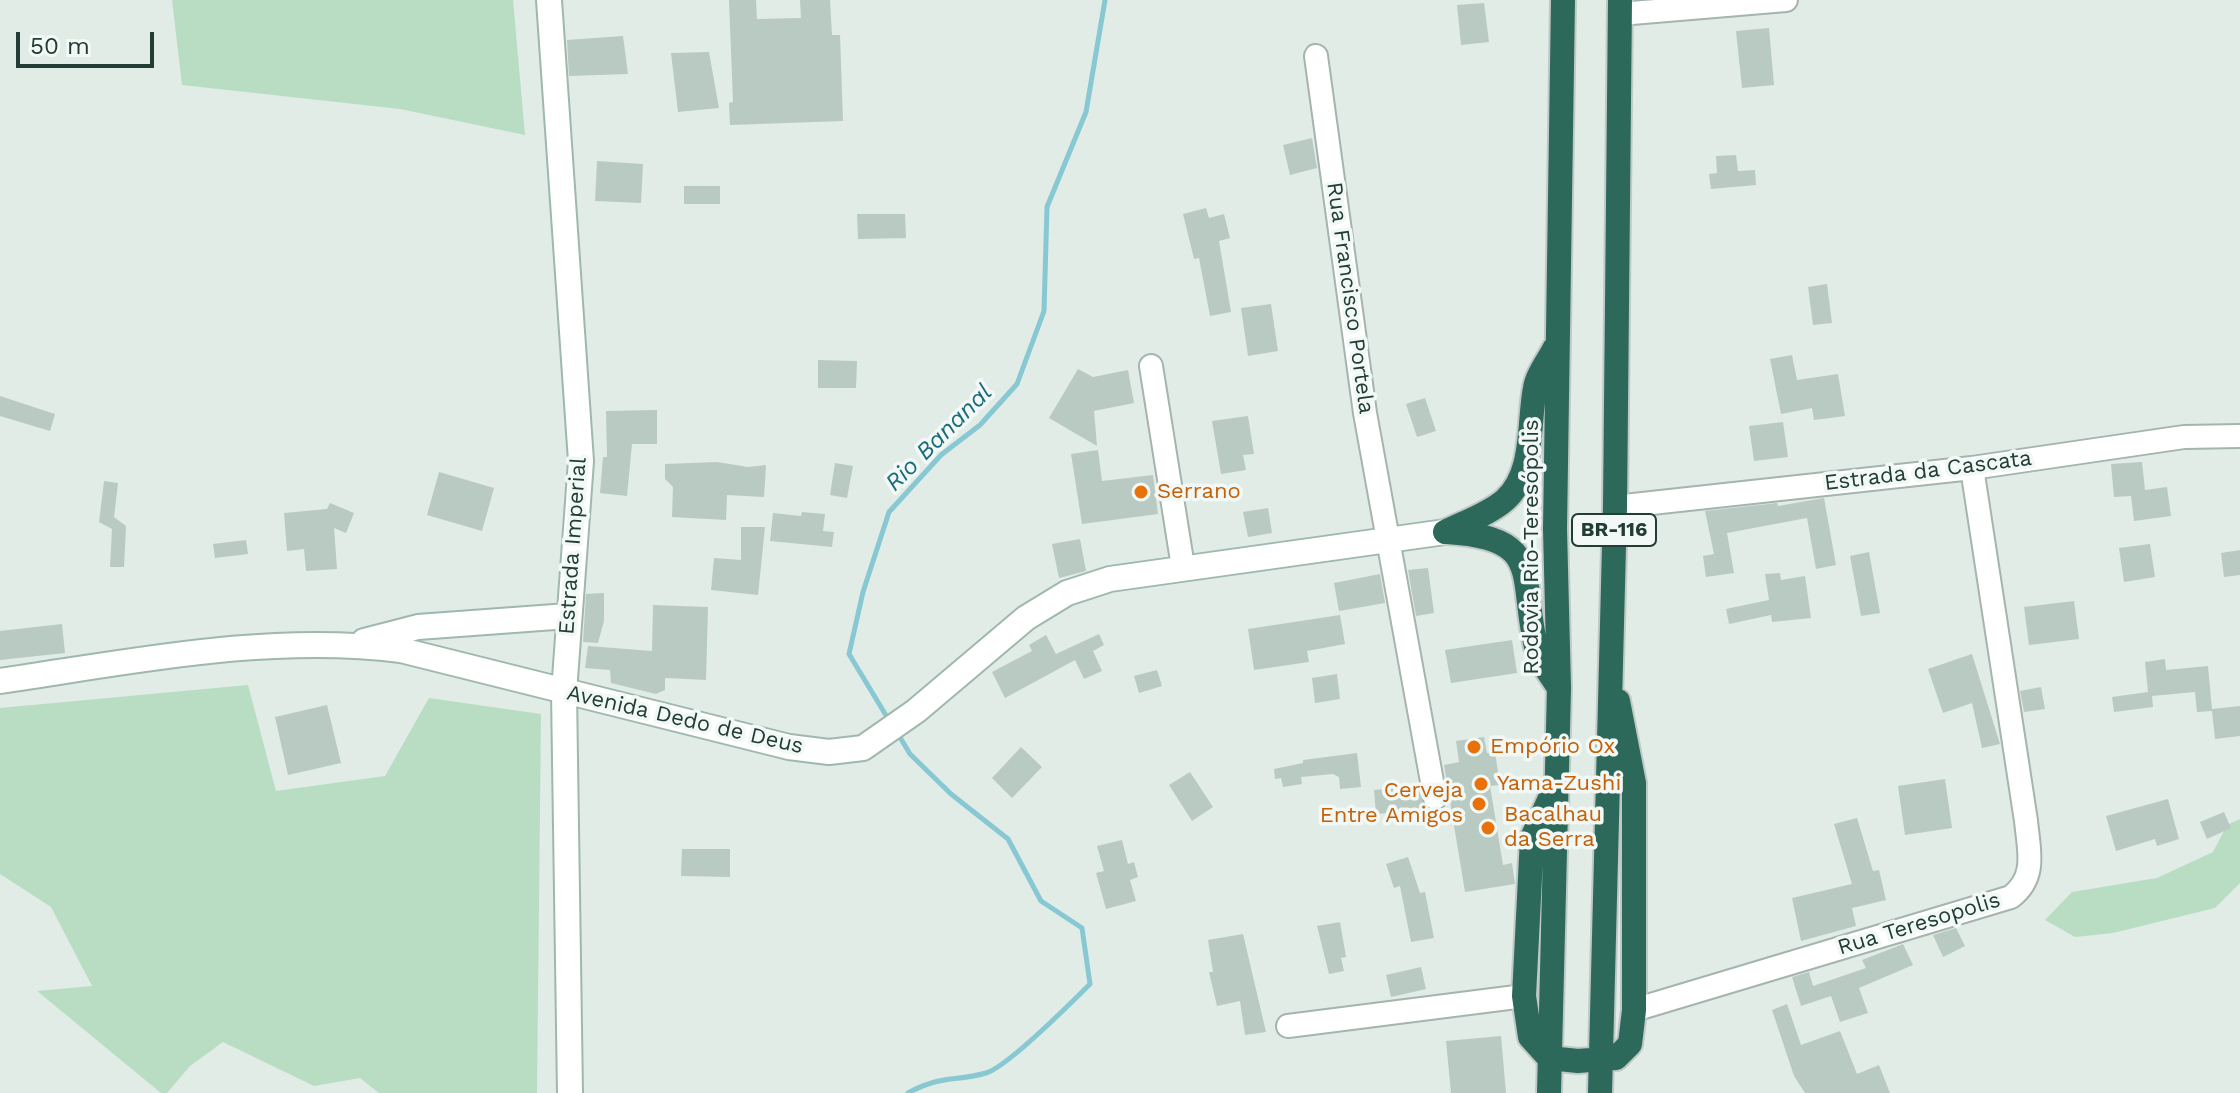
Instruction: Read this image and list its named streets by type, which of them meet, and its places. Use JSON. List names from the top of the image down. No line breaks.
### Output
{"streets":{"highway":["BR-116","Rodovia Rio-Teresópolis"],"main road":["Estrada Imperial","Avenida Dedo de Deus"],"street":["Rua Francisco Portela","Estrada da Cascata","Rua Teresopolis"]},"crossings":[["Rua Francisco Portela","Avenida Dedo de Deus"],["Estrada da Cascata","BR-116"],["Estrada da Cascata","Rua Teresopolis"],["Estrada Imperial","Avenida Dedo de Deus"]],"water":["Rio Bananal"],"places":["Serrano","Empório Ox","Yama-Zushi","Cerveja Entre Amigos","Bacalhau da Serra"],"scale_bar":"50 m"}
